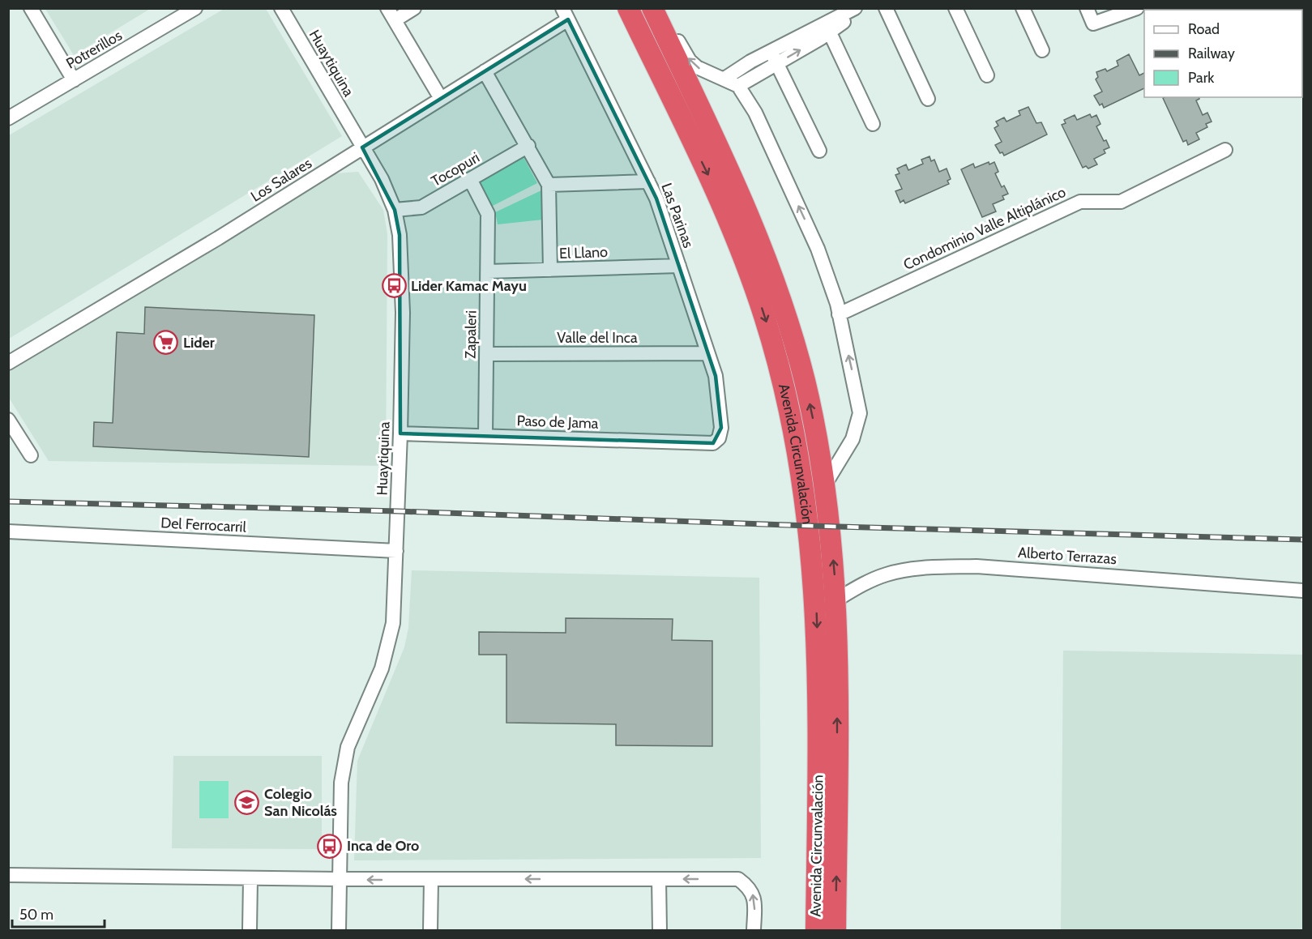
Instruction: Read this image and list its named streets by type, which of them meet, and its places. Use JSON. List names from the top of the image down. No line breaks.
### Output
{"streets":{"highway":["Avenida Circunvalación"],"street":["Potrerillos","Huaytiquina","Tocopuri","Los Salares","Las Parinas","Condominio Valle Altiplánico","El Llano","Zapaleri","Valle del Inca","Paso de Jama","Del Ferrocarril","Alberto Terrazas"]},"crossings":[["Huaytiquina","Tocopuri"],["Huaytiquina","Los Salares"],["Huaytiquina","Paso de Jama"],["Huaytiquina","Del Ferrocarril"],["Tocopuri","Zapaleri"],["Los Salares","Las Parinas"],["Las Parinas","El Llano"],["Las Parinas","Valle del Inca"],["Las Parinas","Paso de Jama"],["Condominio Valle Altiplánico","Avenida Circunvalación"],["El Llano","Zapaleri"],["Zapaleri","Valle del Inca"],["Zapaleri","Paso de Jama"],["Avenida Circunvalación","Alberto Terrazas"]],"places":{"bus stop":["Lider Kamac Mayu","Inca de Oro"],"supermarket":["Lider"],"school or university":["Colegio San Nicolás"]},"legend":["Road","Railway","Park"],"scale_bar":"50 m"}
